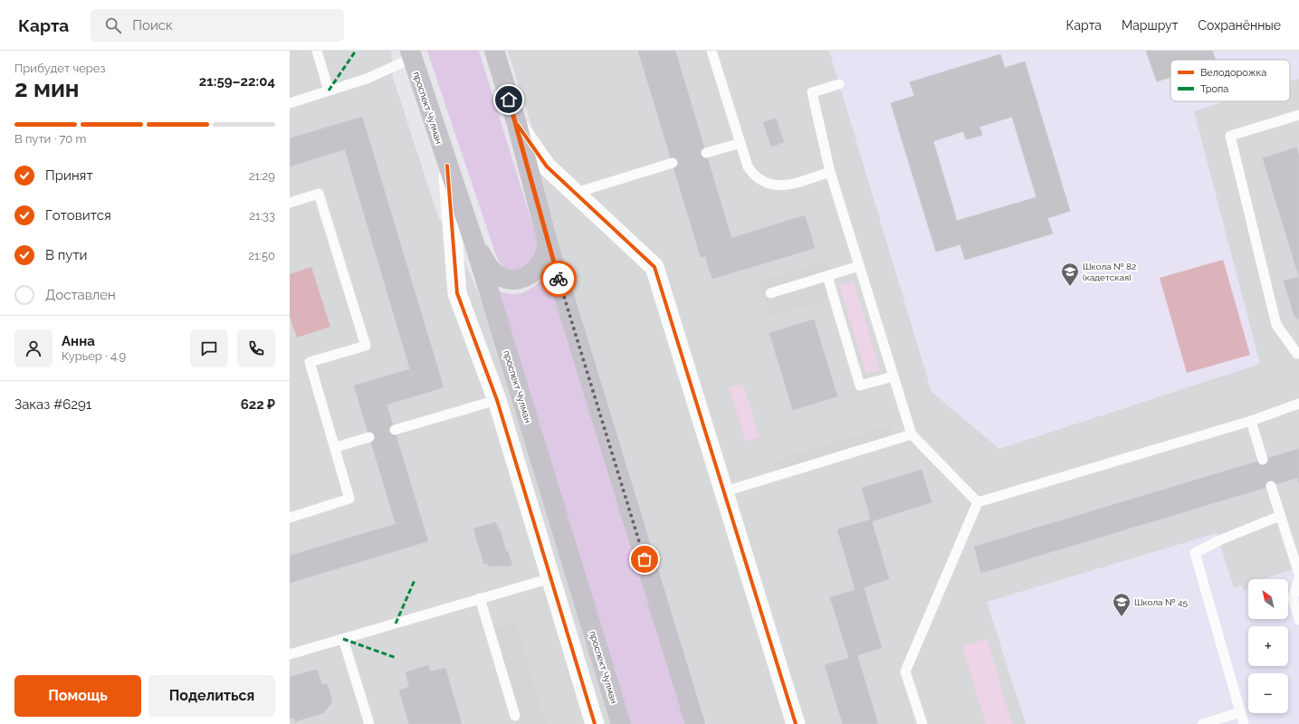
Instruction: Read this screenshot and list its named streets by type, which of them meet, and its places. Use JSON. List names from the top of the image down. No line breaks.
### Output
{"streets":{"main road":["проспект Чулман"]},"places":{"school or university":["Школа № 82 (кадетская)","Школа № 45"]},"legend":["Велодорожка","Тропа"],"north":"top left","page":{"header":"Карта","search":"Поиск","nav":["Карта","Маршрут","Сохранённые"],"heading":["2 мин","Прибудет через","21:59–22:04"],"panel":["Анна","Курьер · 4.9","Заказ #6291","622 ₽"],"bar":"В пути · 70 m","list":[["Принят","21:29"],["Готовится","21:33"],["В пути","21:50"],"Доставлен"],"map_buttons":["+","−"],"buttons":["Помощь","Поделиться"]}}
